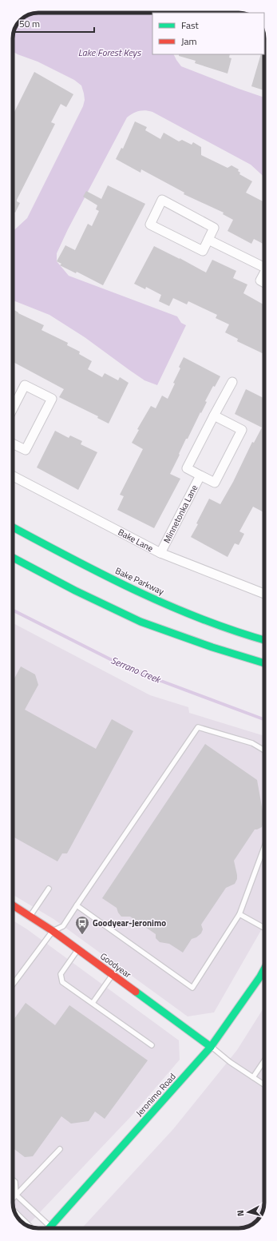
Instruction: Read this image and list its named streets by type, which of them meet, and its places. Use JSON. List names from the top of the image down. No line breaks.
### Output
{"streets":{"main road":["Bake Parkway","Goodyear","Jeronimo Road"],"street":["Minnetonka Lane","Bake Lane"]},"crossings":[["Minnetonka Lane","Bake Lane"],["Goodyear","Jeronimo Road"]],"water":["Lake Forest Keys","Serrano Creek"],"places":{"bus stop":["Goodyear-Jeronimo"]},"legend":["Fast","Jam"],"scale_bar":"50 m","north":"left"}
